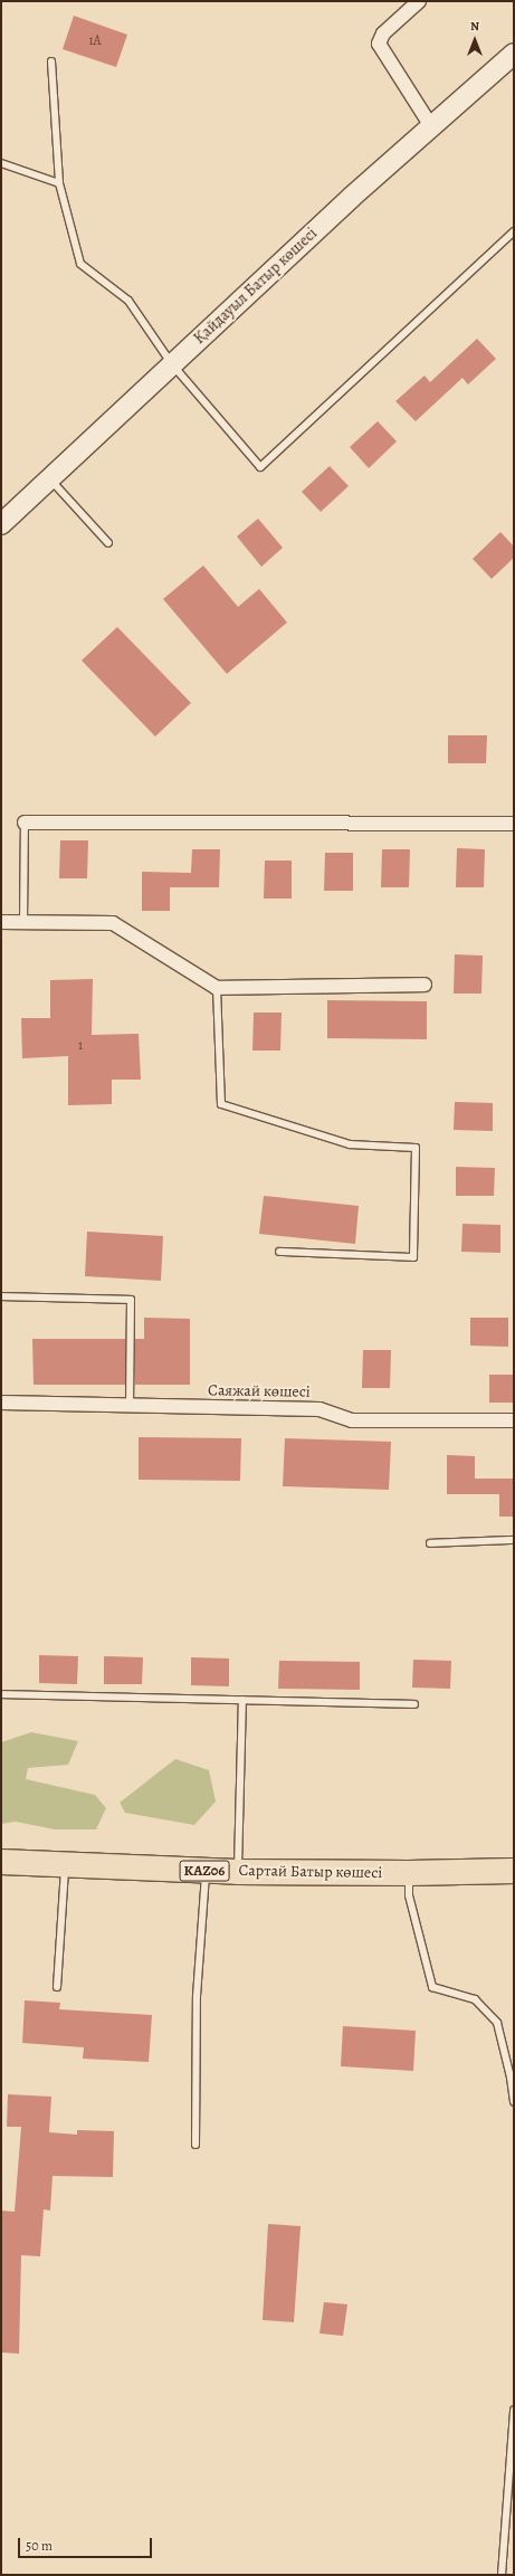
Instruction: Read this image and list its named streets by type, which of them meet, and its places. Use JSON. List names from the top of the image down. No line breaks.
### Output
{"streets":{"highway":["KАZ06","Сартай Батыр көшесі"],"street":["Қайдауыл Батыр көшесі","Саяжай көшесі"]},"house_numbers":["1А","1"],"scale_bar":"50 m","north":"top"}
